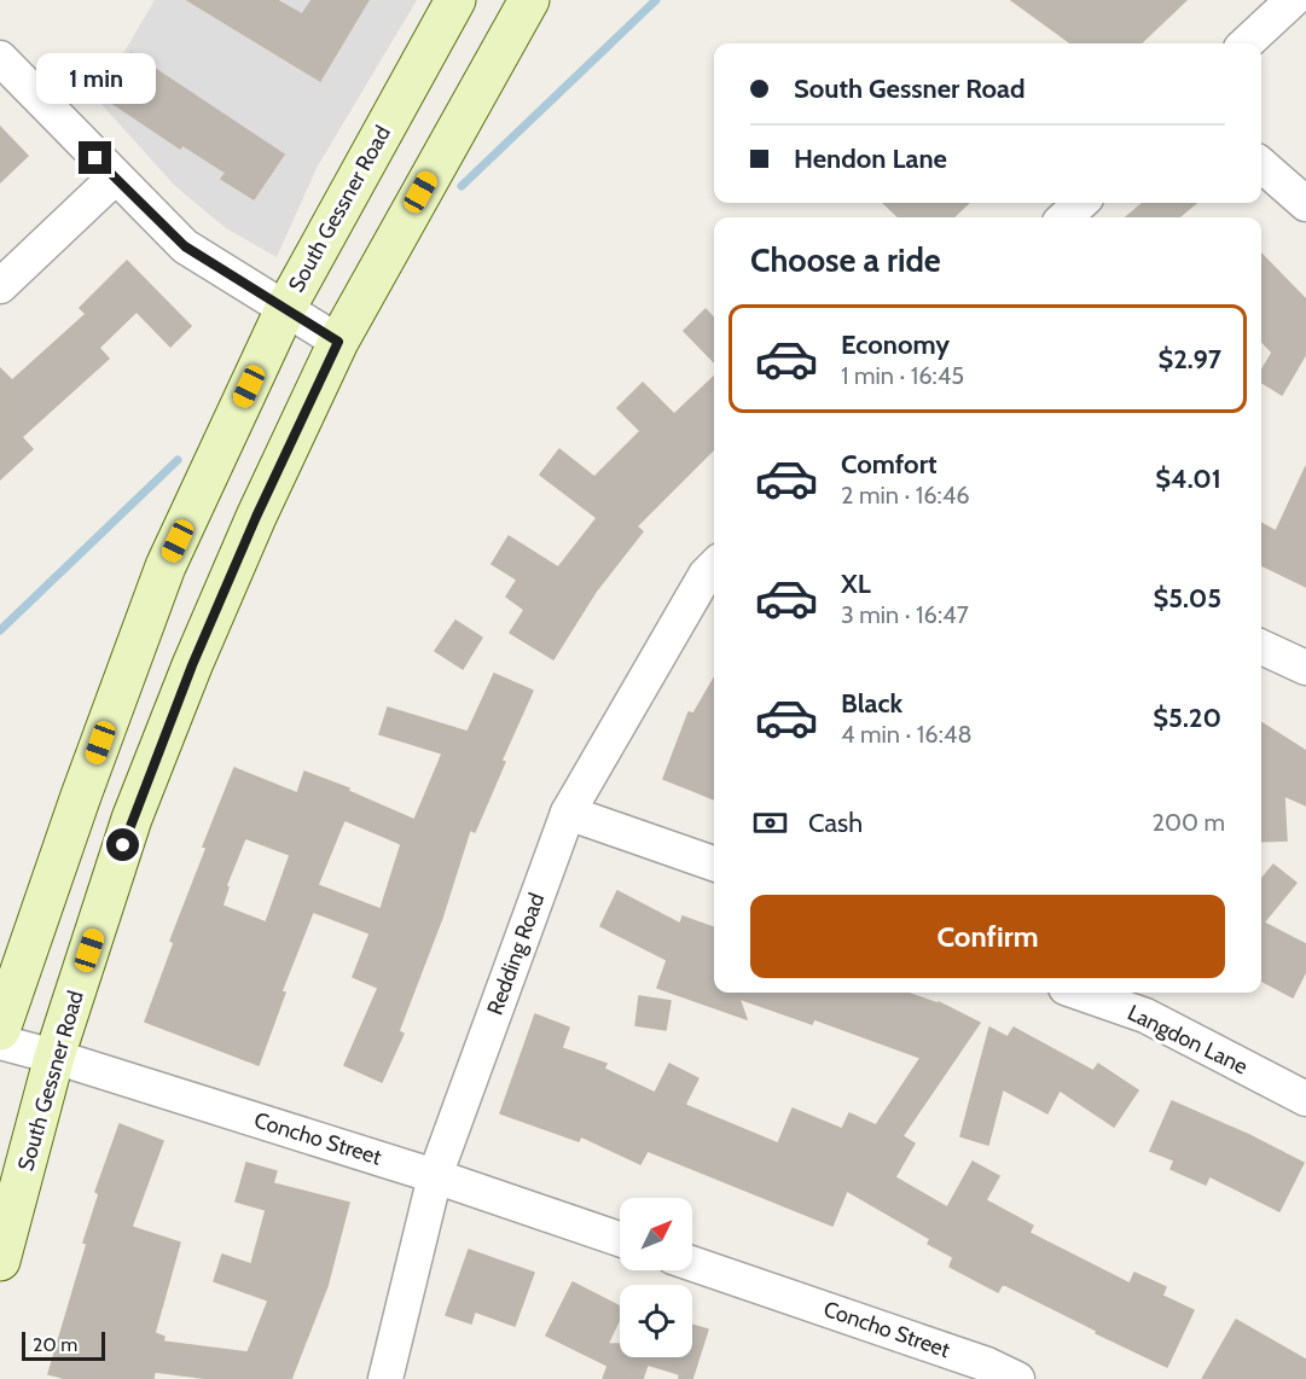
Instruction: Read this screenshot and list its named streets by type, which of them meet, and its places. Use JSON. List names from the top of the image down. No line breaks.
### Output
{"streets":{"main road":["South Gessner Road"],"street":["Redding Road","Langdon Lane","Concho Street"]},"crossings":[["South Gessner Road","Concho Street"],["Redding Road","Concho Street"]],"scale_bar":"20 m","north":"top right","page":{"banner":["South Gessner Road","Hendon Lane"],"bubble":"1 min","heading":"Choose a ride","list":[{"name":"Economy","note":"1 min · 16:45","value":"$2.97"},{"name":"Comfort","note":"2 min · 16:46","value":"$4.01"},{"name":"XL","note":"3 min · 16:47","value":"$5.05"},{"name":"Black","note":"4 min · 16:48","value":"$5.20"}],"pay":["Cash","200 m"],"buttons":"Confirm","scale":"20 m"}}
